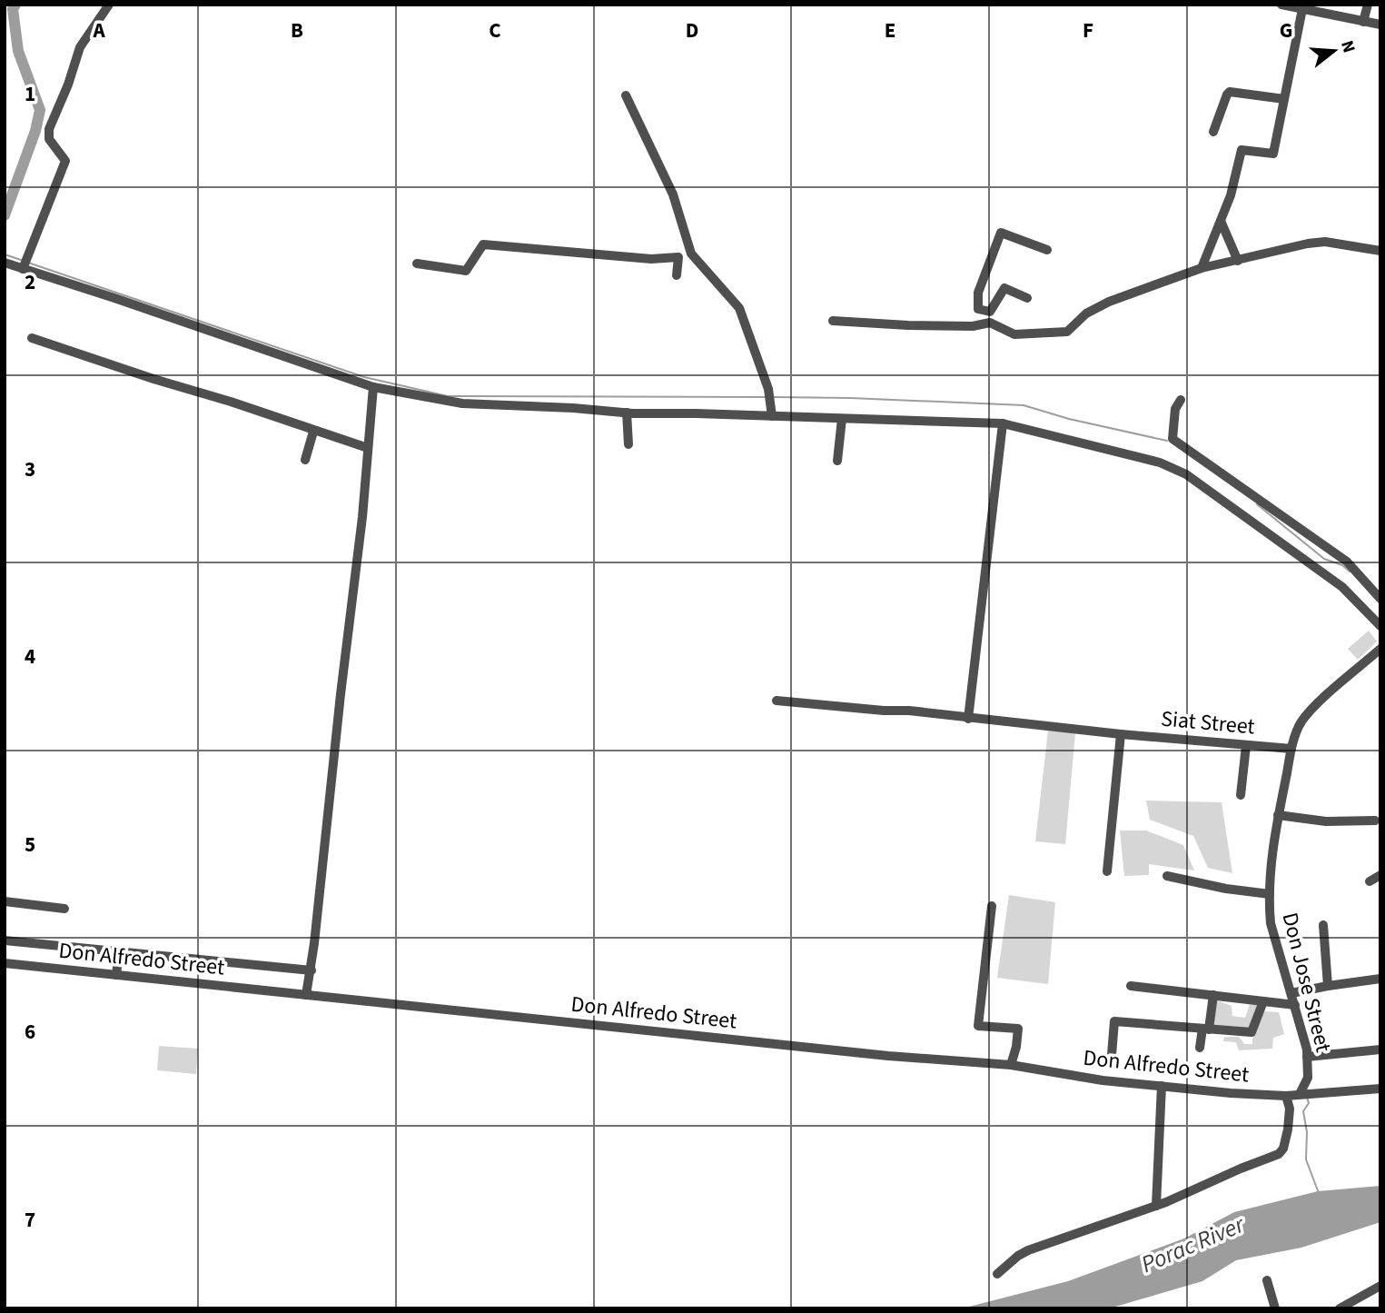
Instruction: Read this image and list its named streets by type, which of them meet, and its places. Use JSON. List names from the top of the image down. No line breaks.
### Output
{"streets":{"street":["Siat Street","Don Alfredo Street","Don Jose Street"]},"crossings":[["Siat Street","Don Jose Street"],["Don Alfredo Street","Don Jose Street"]],"water":["Porac River"],"north":"right","grid":{"columns":["A","B","C","D","E","F","G"],"rows":["1","2","3","4","5","6","7"]}}
